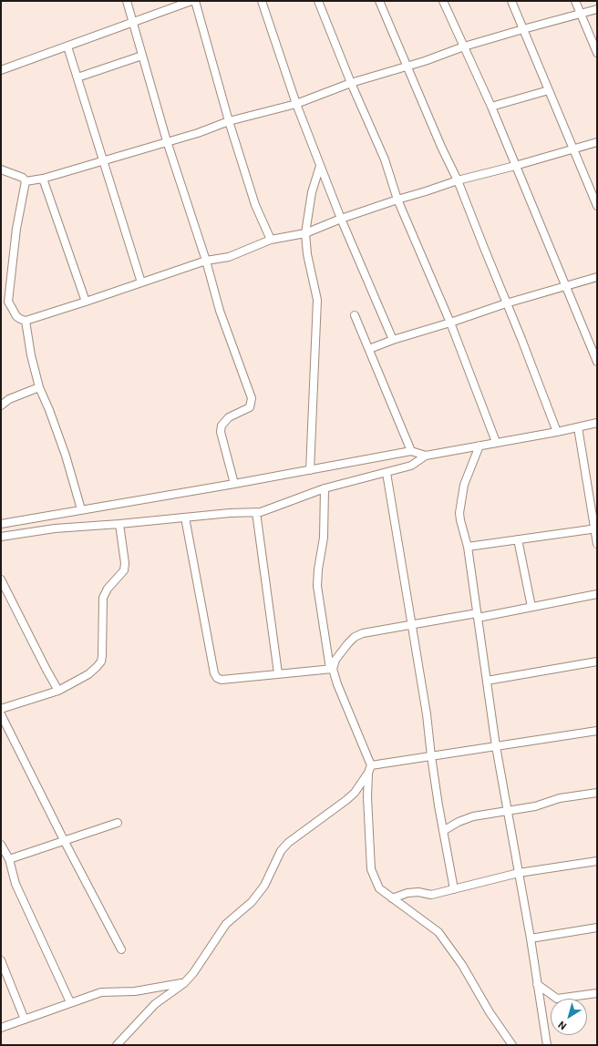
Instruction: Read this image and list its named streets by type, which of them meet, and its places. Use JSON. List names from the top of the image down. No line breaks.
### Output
{"north":"bottom left"}
